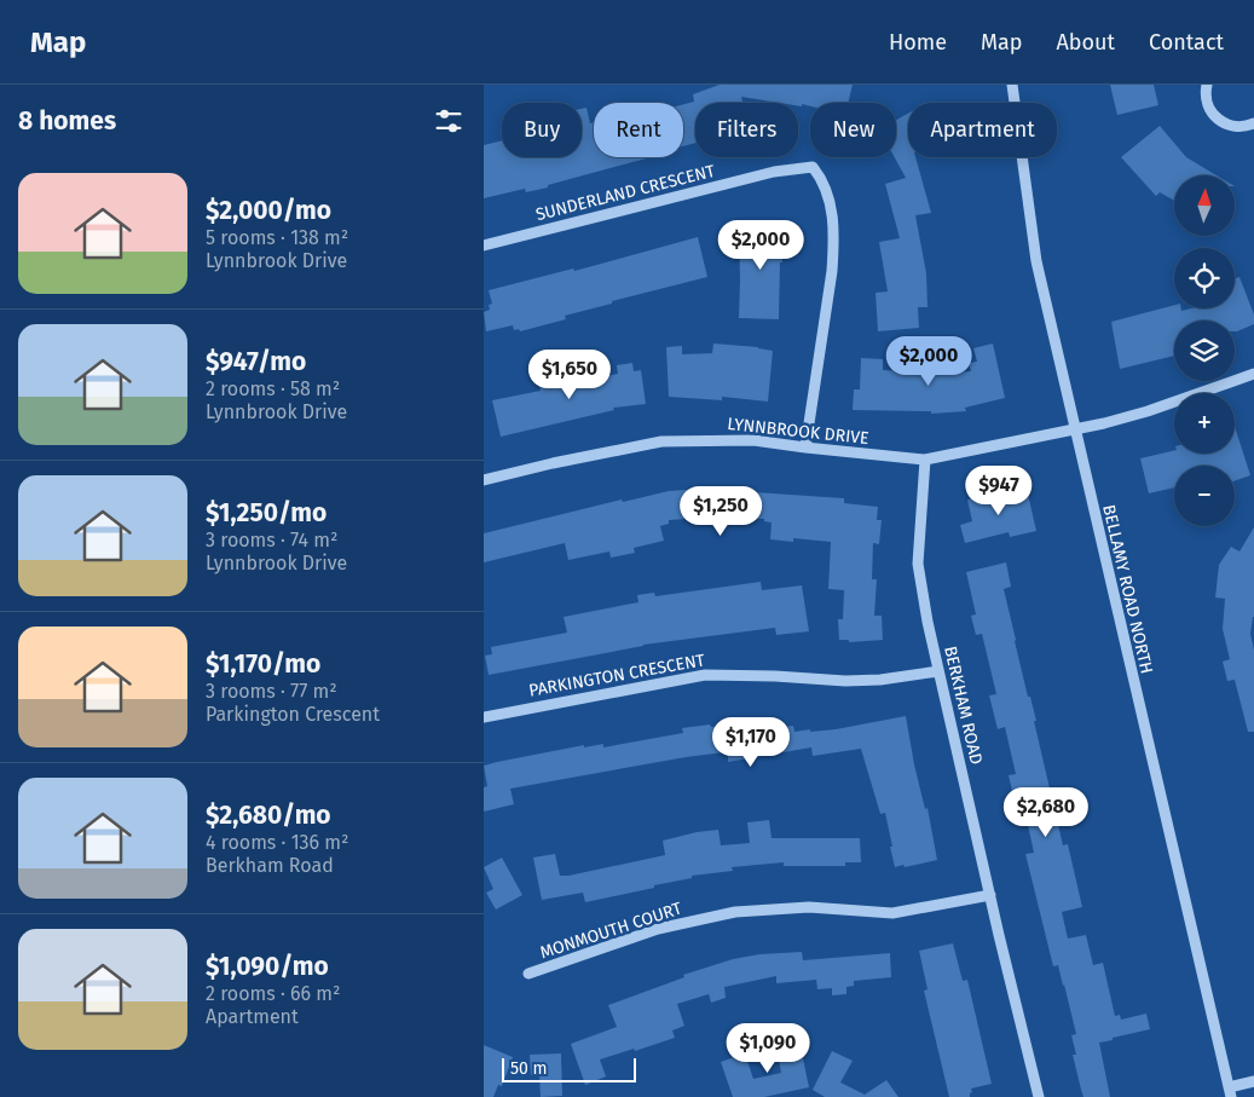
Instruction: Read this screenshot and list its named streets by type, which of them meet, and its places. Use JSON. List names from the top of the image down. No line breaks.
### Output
{"streets":{"street":["SUNDERLAND CRESCENT","LYNNBROOK DRIVE","BELLAMY ROAD NORTH","PARKINGTON CRESCENT","BERKHAM ROAD","MONMOUTH COURT"]},"crossings":[["SUNDERLAND CRESCENT","LYNNBROOK DRIVE"],["LYNNBROOK DRIVE","BELLAMY ROAD NORTH"],["LYNNBROOK DRIVE","BERKHAM ROAD"],["PARKINGTON CRESCENT","BERKHAM ROAD"],["BERKHAM ROAD","MONMOUTH COURT"]],"scale_bar":"50 m","north":"top","page":{"header":"Map","nav":["Home","Map","About","Contact"],"heading":"8 homes","chip":["Buy","Rent","Filters","New","Apartment"],"list":[{"name":"$2,000/mo","note":"5 rooms · 138 m² · Lynnbrook Drive"},{"name":"$947/mo","note":"2 rooms · 58 m² · Lynnbrook Drive"},{"name":"$1,250/mo","note":"3 rooms · 74 m² · Lynnbrook Drive"},{"name":"$1,170/mo","note":"3 rooms · 77 m² · Parkington Crescent"},{"name":"$2,680/mo","note":"4 rooms · 136 m² · Berkham Road"},{"name":"$1,090/mo","note":"2 rooms · 66 m² · Apartment"}],"map_buttons":["+","−"],"price":["$2,000","$2,000","$1,650","$947","$1,250","$1,170","$2,680","$1,090"],"scale":"50 m"}}
